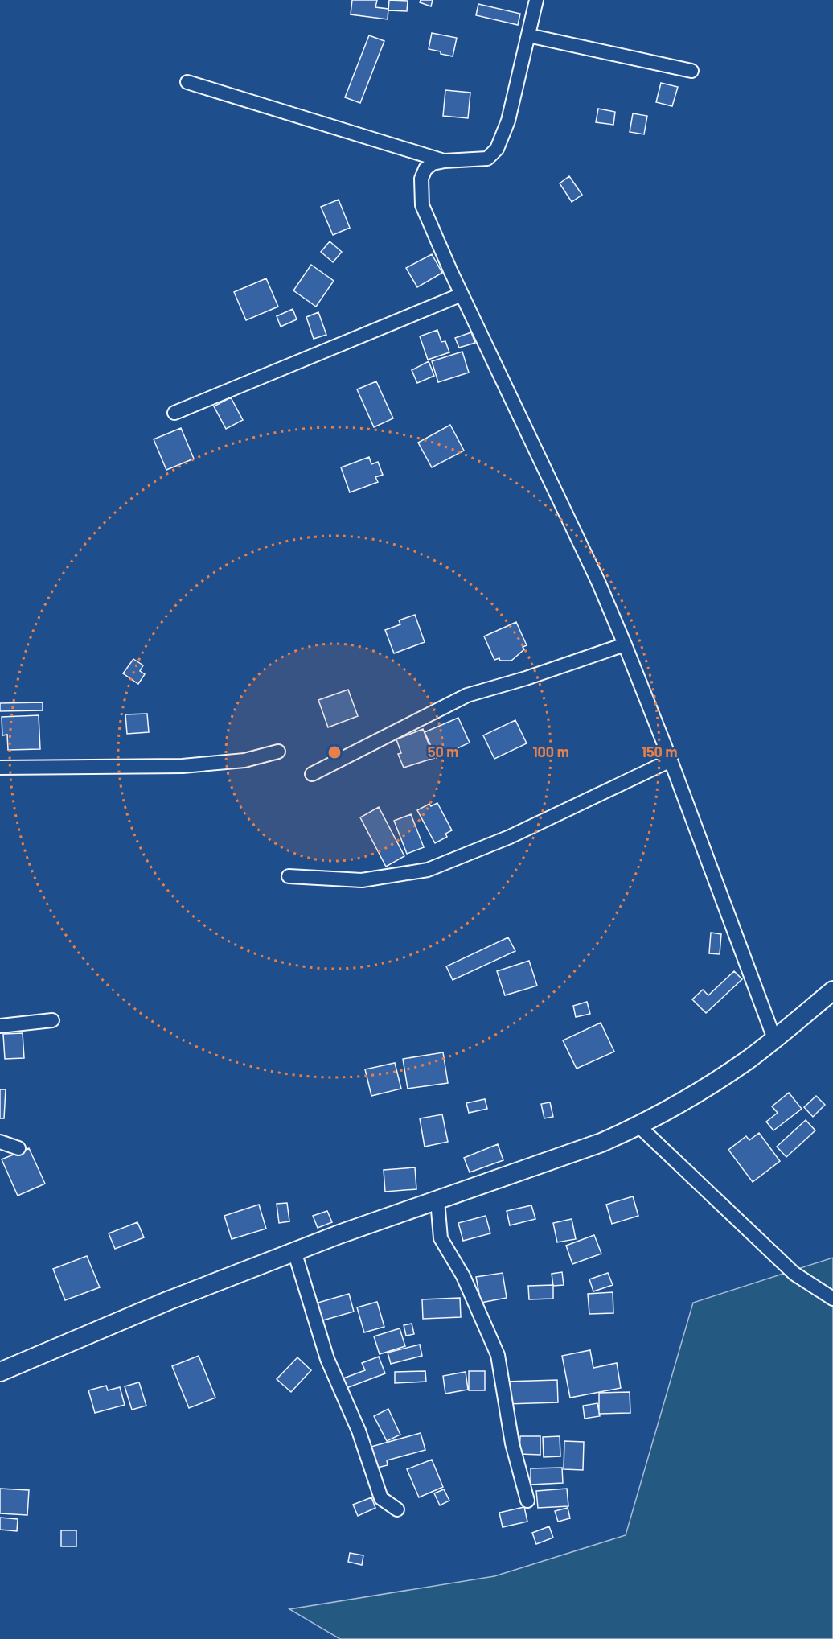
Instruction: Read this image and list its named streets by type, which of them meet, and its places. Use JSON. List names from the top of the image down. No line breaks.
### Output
{"rings":["50 m","100 m","150 m"]}
